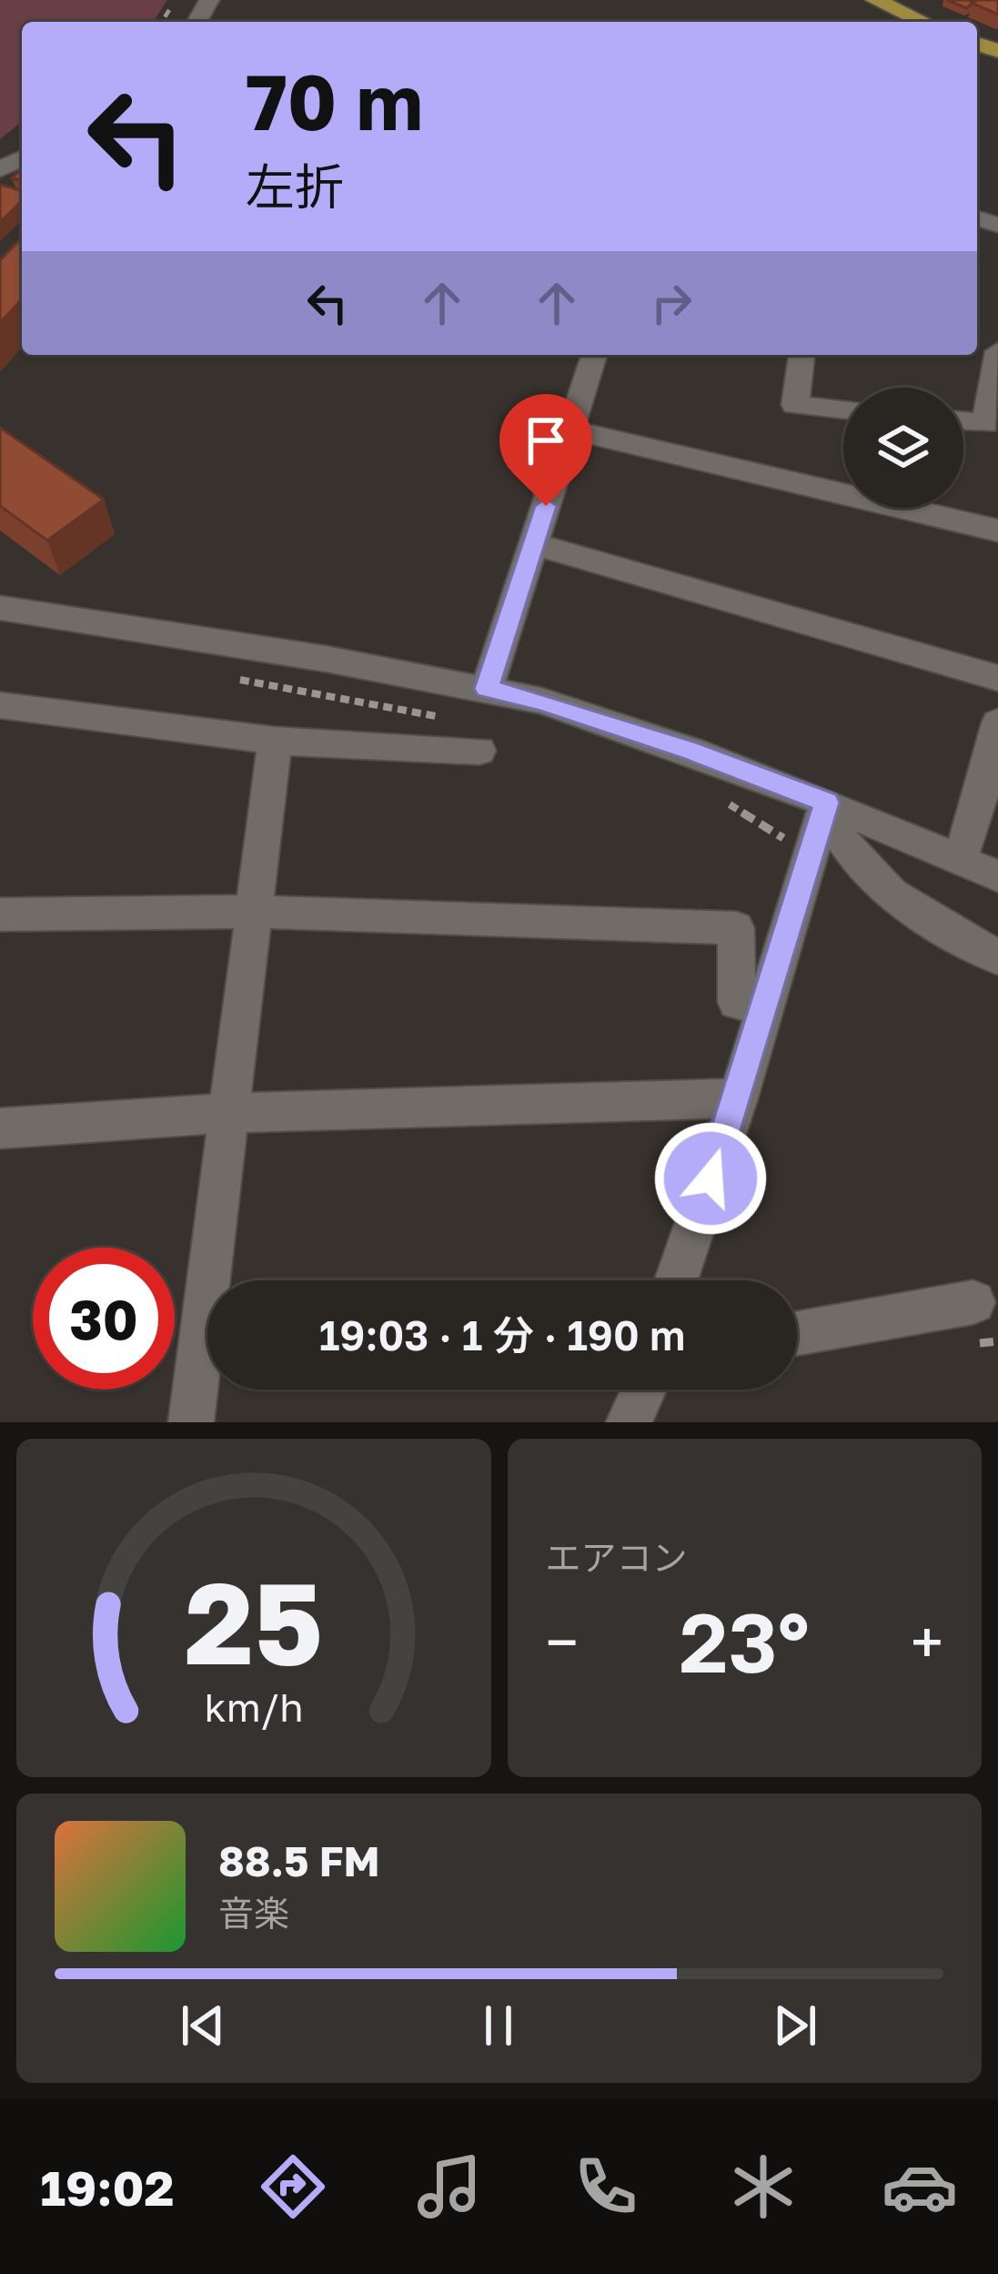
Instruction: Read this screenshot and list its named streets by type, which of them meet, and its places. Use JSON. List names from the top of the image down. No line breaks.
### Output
{"page":{"turn":["70 m","左折"],"limit":"30","trip":"19:03 · 1 分 · 190 m","tile":"エアコン","heat":["−","23°","+"],"song":["88.5 FM","音楽"],"tabs":"19:02","gauge":["25","km/h"]}}
